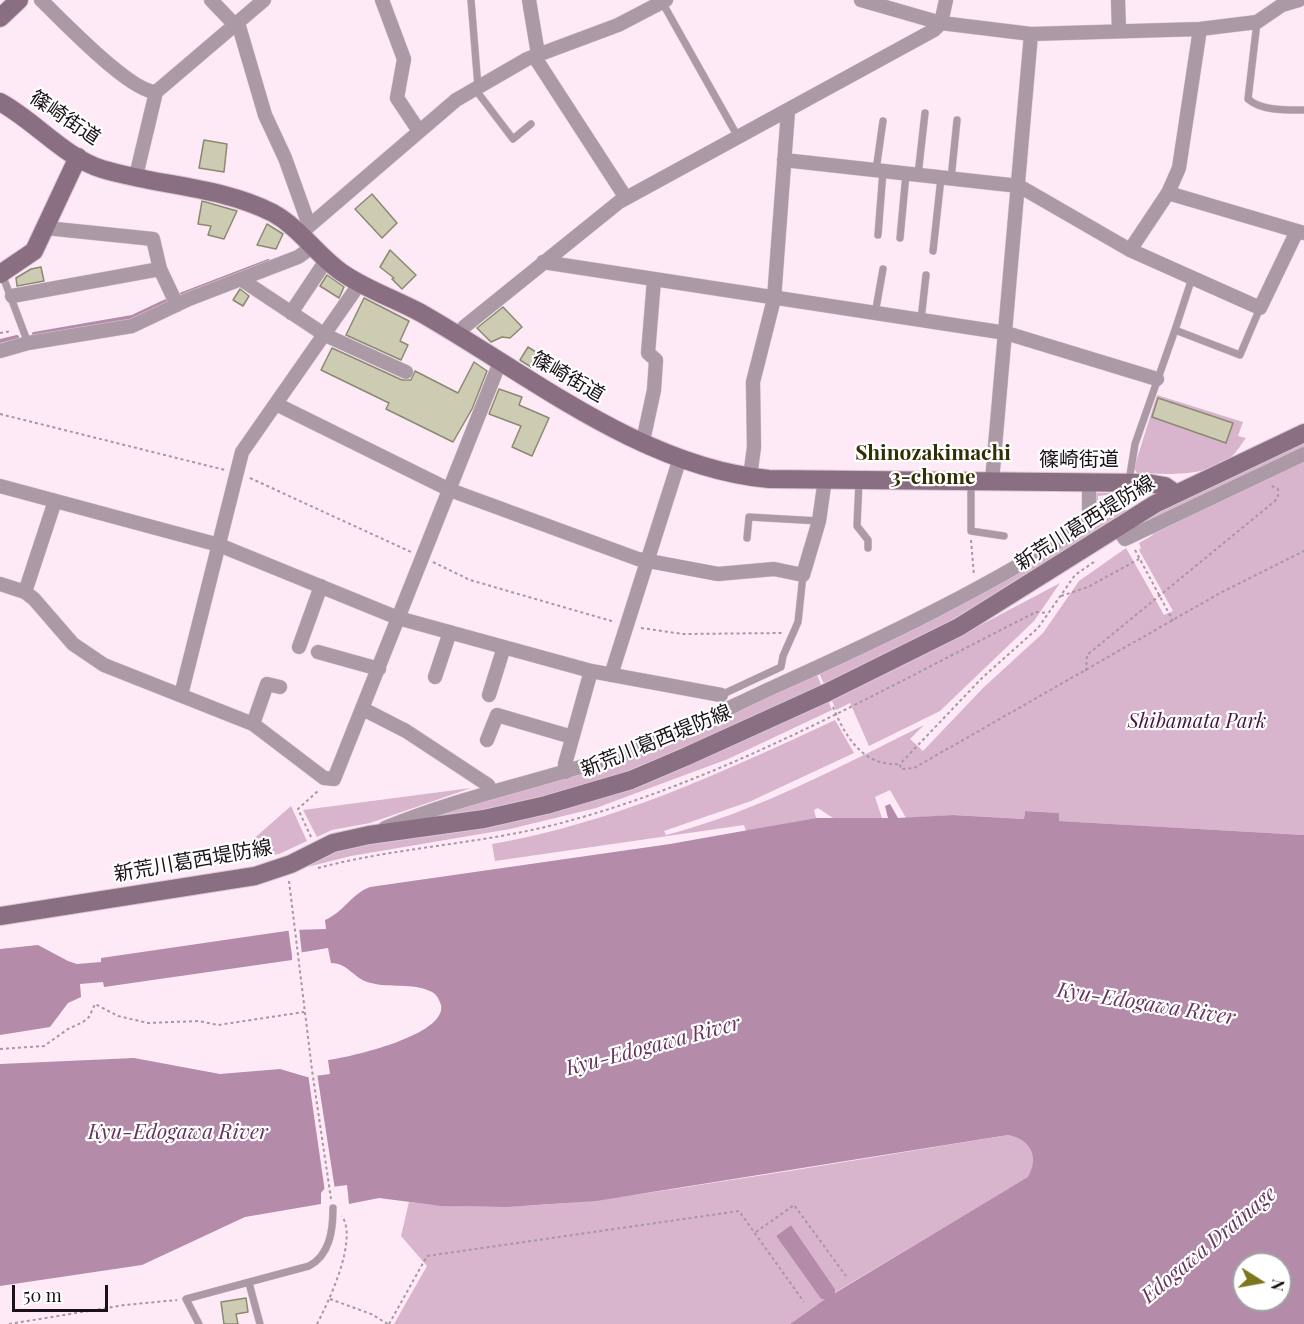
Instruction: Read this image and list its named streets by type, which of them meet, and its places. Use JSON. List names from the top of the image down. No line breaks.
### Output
{"streets":{"street":["篠崎街道","新荒川葛西堤防線"]},"crossings":[["篠崎街道","新荒川葛西堤防線"]],"districts":["Shinozakimachi 3-chome"],"water":["Kyu-Edogawa River","Edogawa Drainage"],"parks":["Shibamata Park"],"scale_bar":"50 m","north":"right"}
